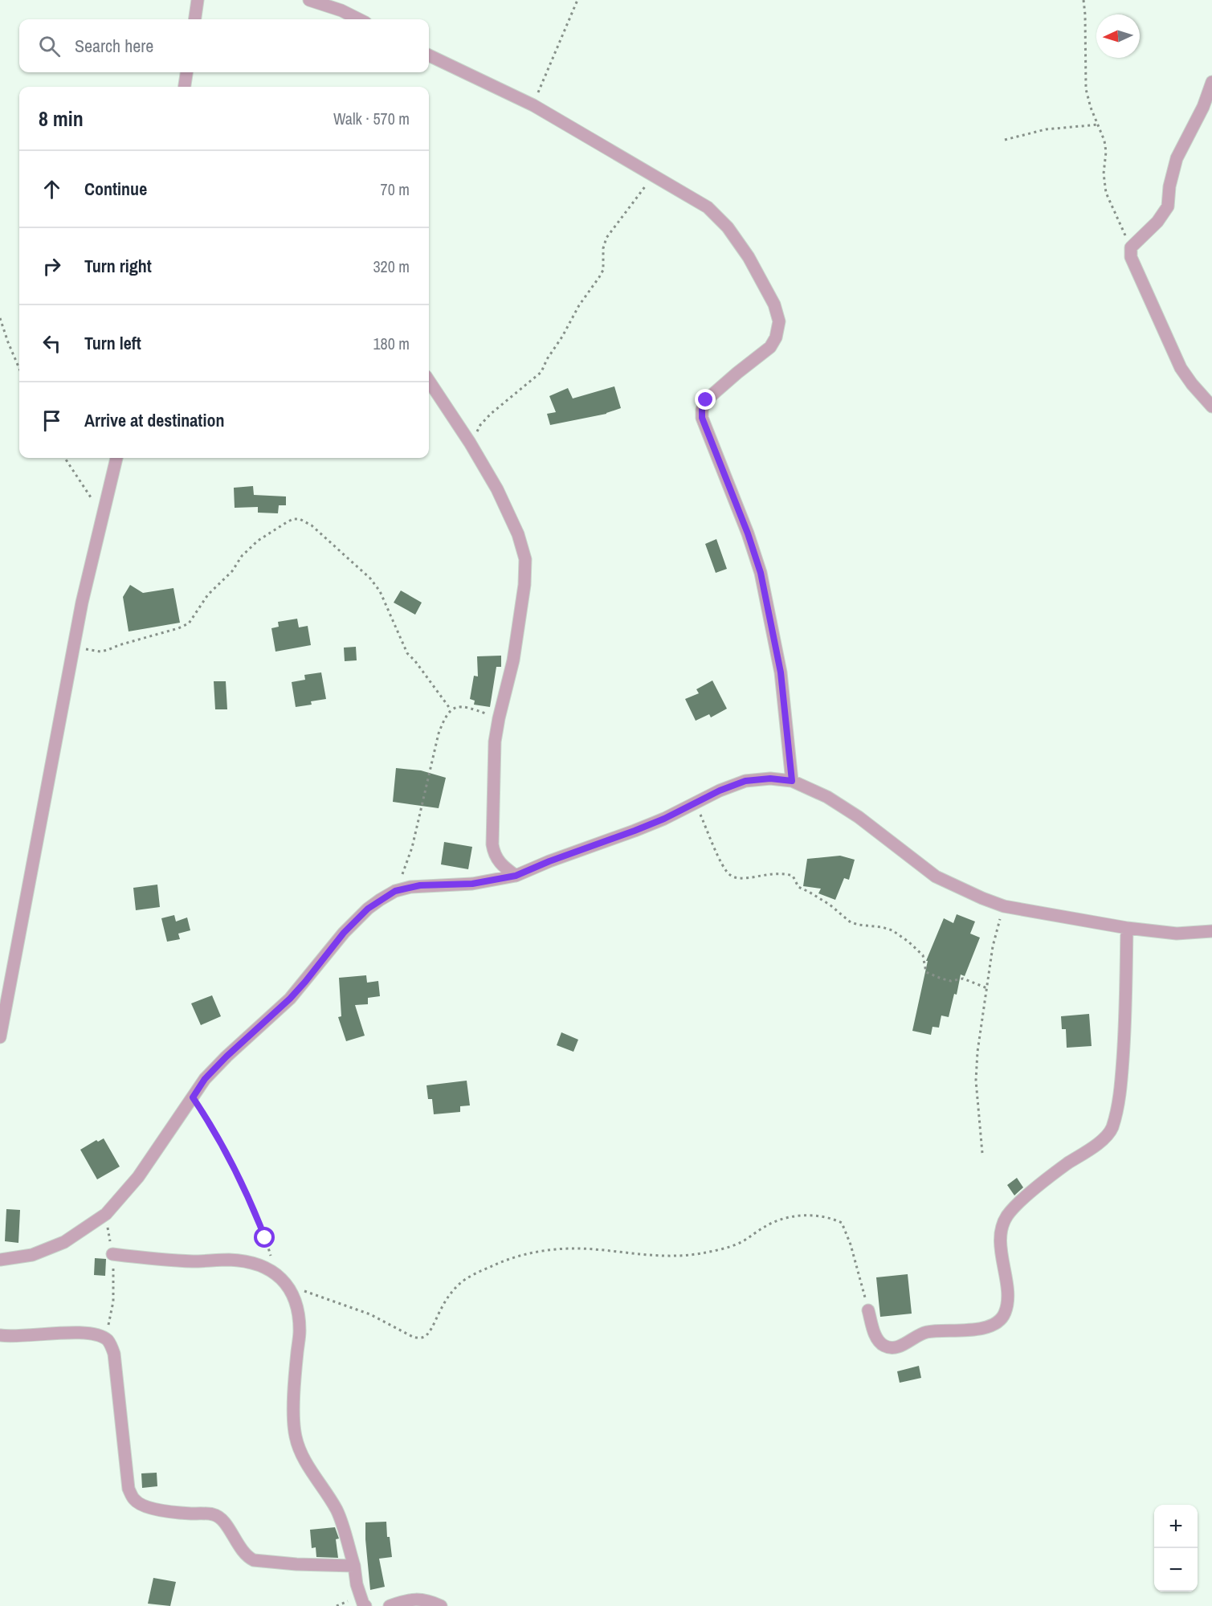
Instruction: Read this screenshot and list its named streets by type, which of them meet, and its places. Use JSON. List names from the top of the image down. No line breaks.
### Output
{"north":"left","page":{"search":"Search here","heading":["8 min","Walk · 570 m"],"list":[["Continue","70 m"],["Turn right","320 m"],["Turn left","180 m"],"Arrive at destination"],"map_buttons":["+","−"]}}
